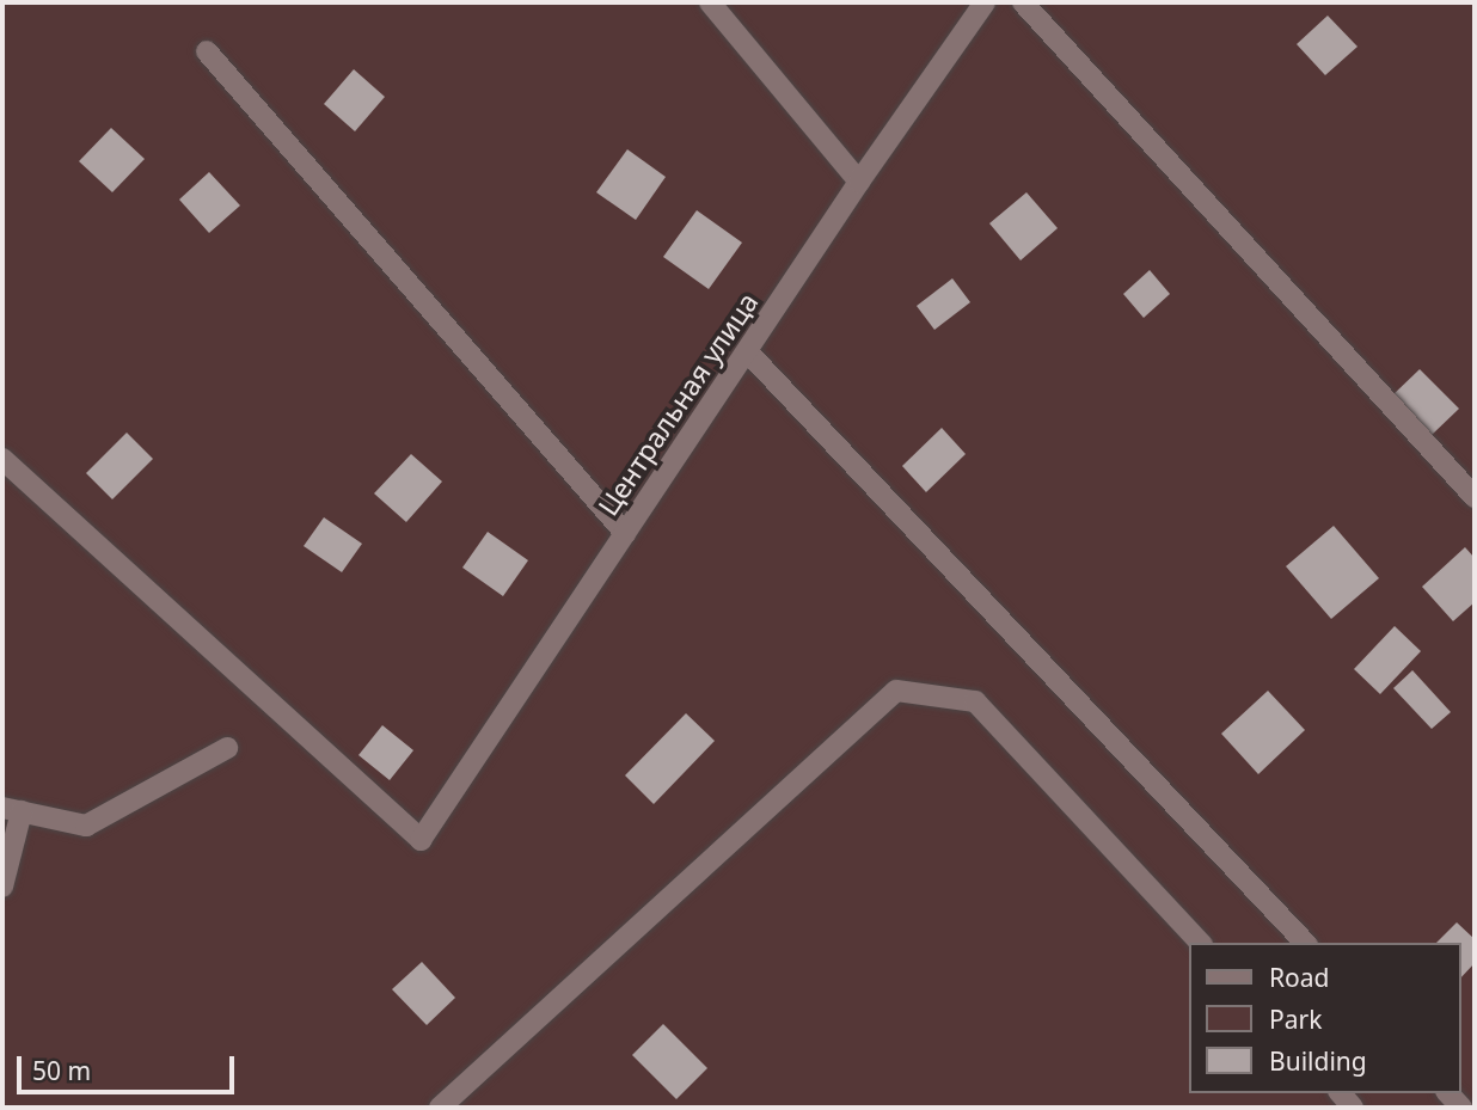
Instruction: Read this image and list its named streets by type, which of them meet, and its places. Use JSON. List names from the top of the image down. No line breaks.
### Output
{"streets":{"street":["Центральная улица"]},"legend":["Road","Park","Building"],"scale_bar":"50 m"}
